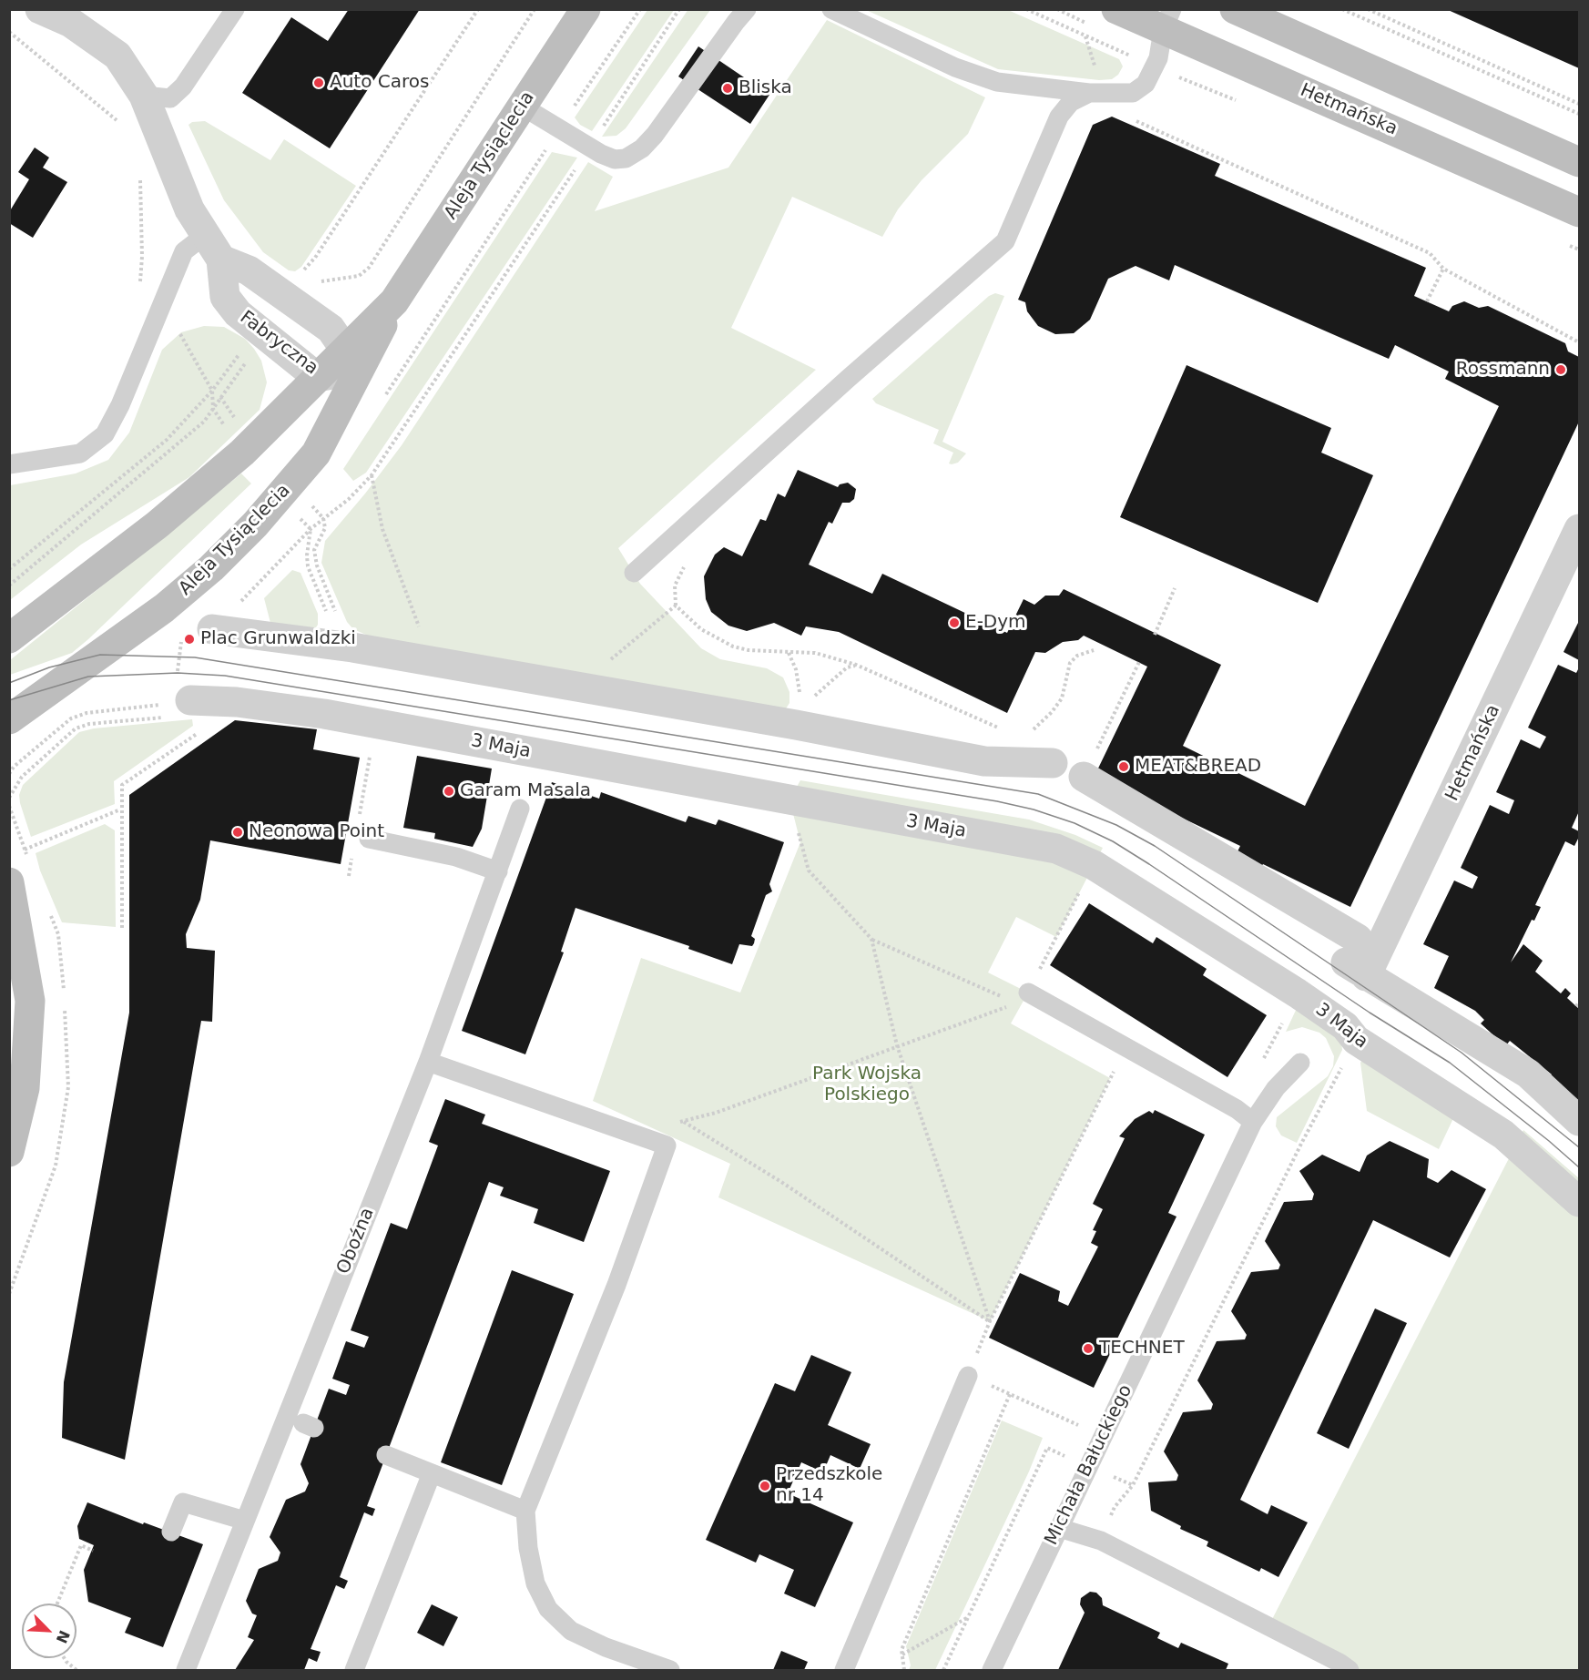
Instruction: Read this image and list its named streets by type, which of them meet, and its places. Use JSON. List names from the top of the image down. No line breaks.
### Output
{"streets":{"main road":["Hetmańska","Aleja Tysiąclecia"],"street":["Fabryczna","3 Maja"],"lane":["Oboźna","Michała Bałuckiego"]},"crossings":[["Aleja Tysiąclecia","Fabryczna"]],"parks":["Park Wojska Polskiego"],"places":["Auto Caros","Bliska","Rossmann","E-Dym","Plac Grunwaldzki","MEAT&BREAD","Garam Masala","Neonowa Point","TECHNET","Przedszkole nr 14"],"north":"bottom right"}
